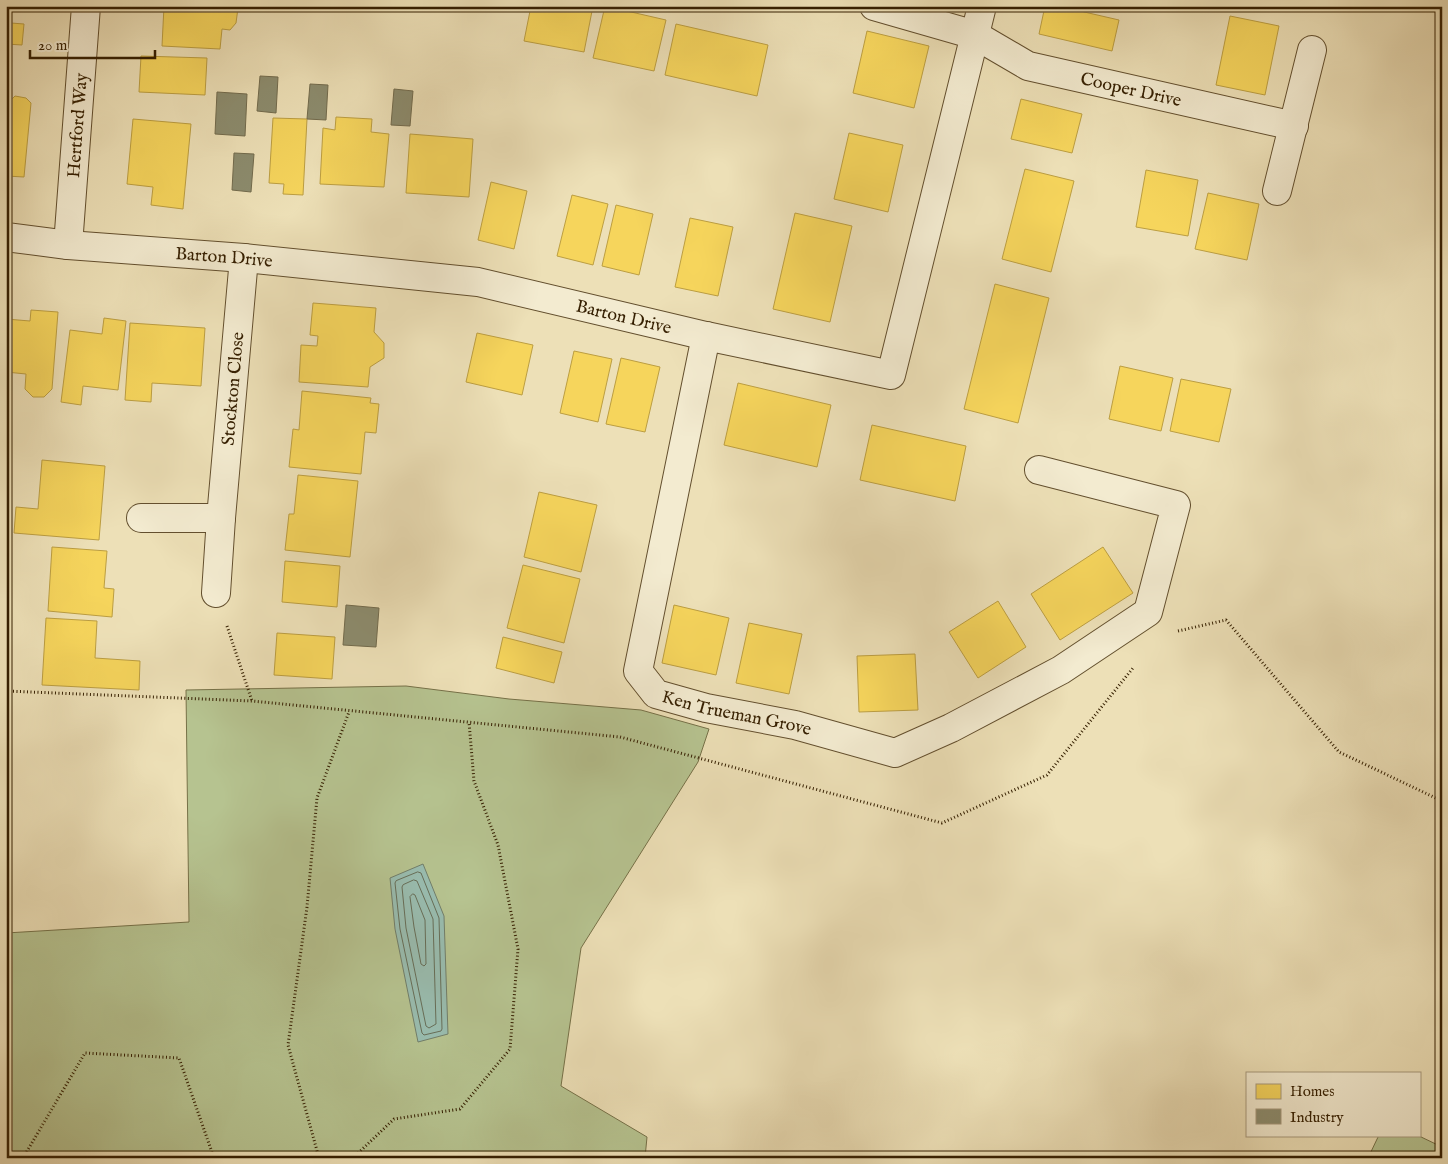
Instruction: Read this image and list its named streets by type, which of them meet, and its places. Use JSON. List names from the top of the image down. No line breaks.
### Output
{"streets":{"street":["Cooper Drive","Hertford Way","Barton Drive","Stockton Close","Ken Trueman Grove"]},"crossings":[["Cooper Drive","Barton Drive"],["Hertford Way","Barton Drive"],["Barton Drive","Stockton Close"],["Barton Drive","Ken Trueman Grove"]],"legend":["Homes","Industry"],"scale_bar":"20 m"}
